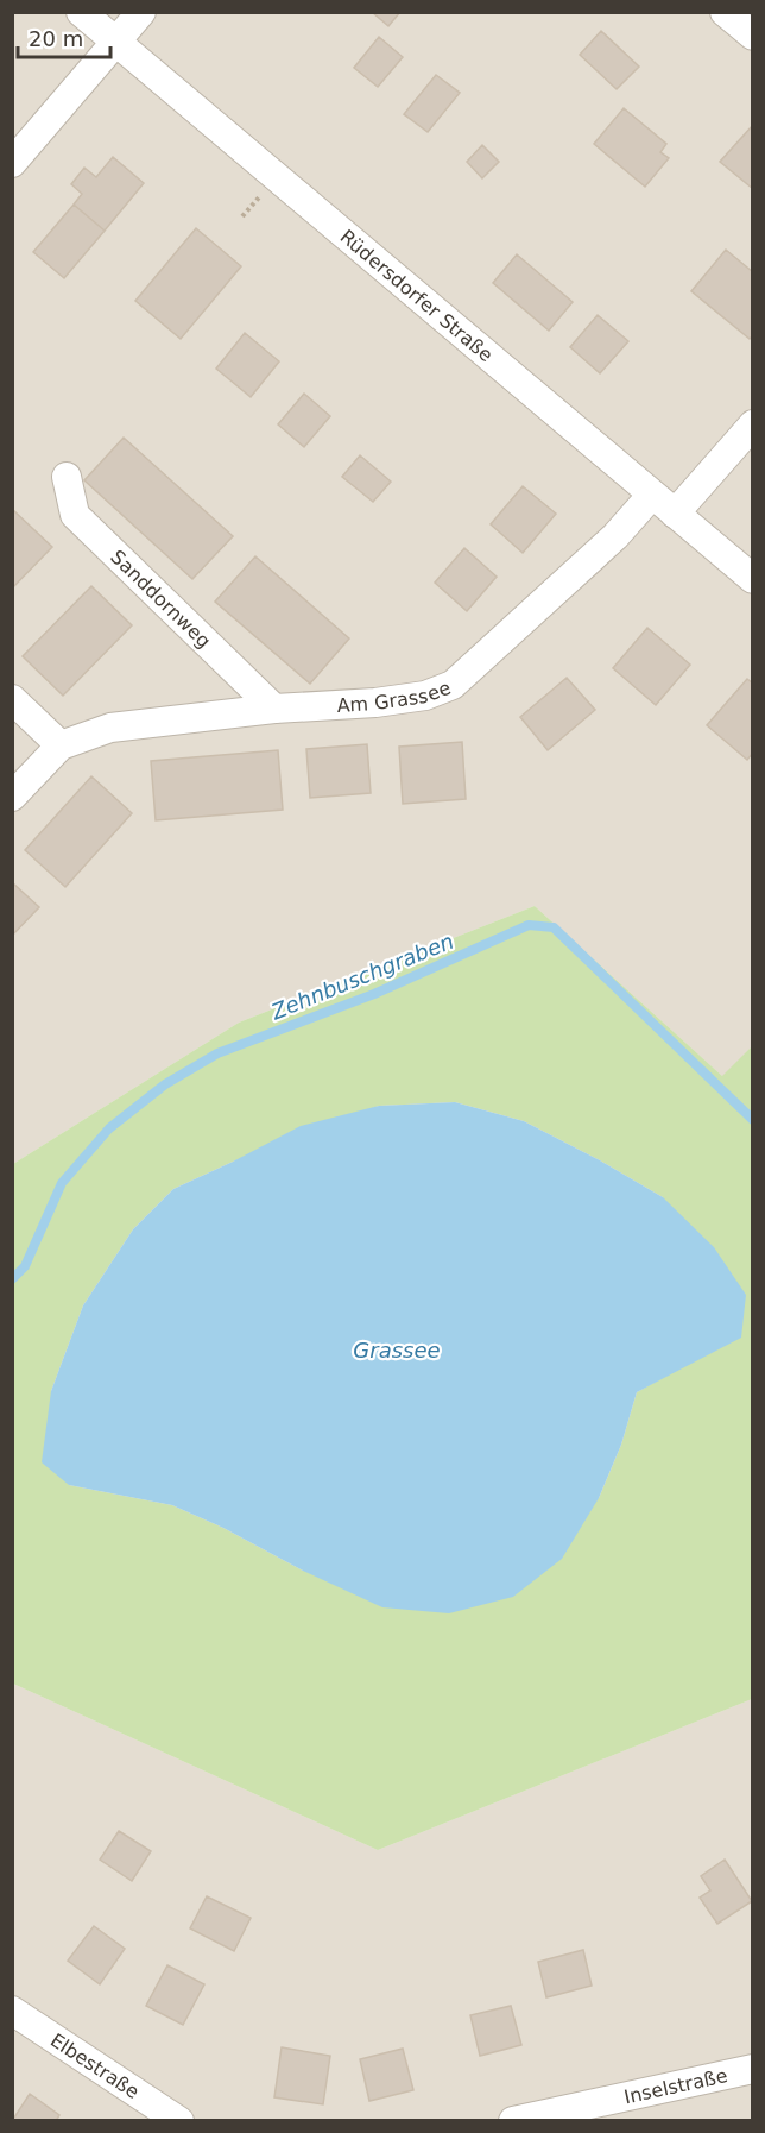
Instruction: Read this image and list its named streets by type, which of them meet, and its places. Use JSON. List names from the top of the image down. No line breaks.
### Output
{"streets":{"street":["Rüdersdorfer Straße","Sanddornweg","Am Grassee","Elbestraße","Inselstraße"]},"crossings":[["Rüdersdorfer Straße","Am Grassee"],["Sanddornweg","Am Grassee"]],"water":["Zehnbuschgraben","Grassee"],"scale_bar":"20 m"}
